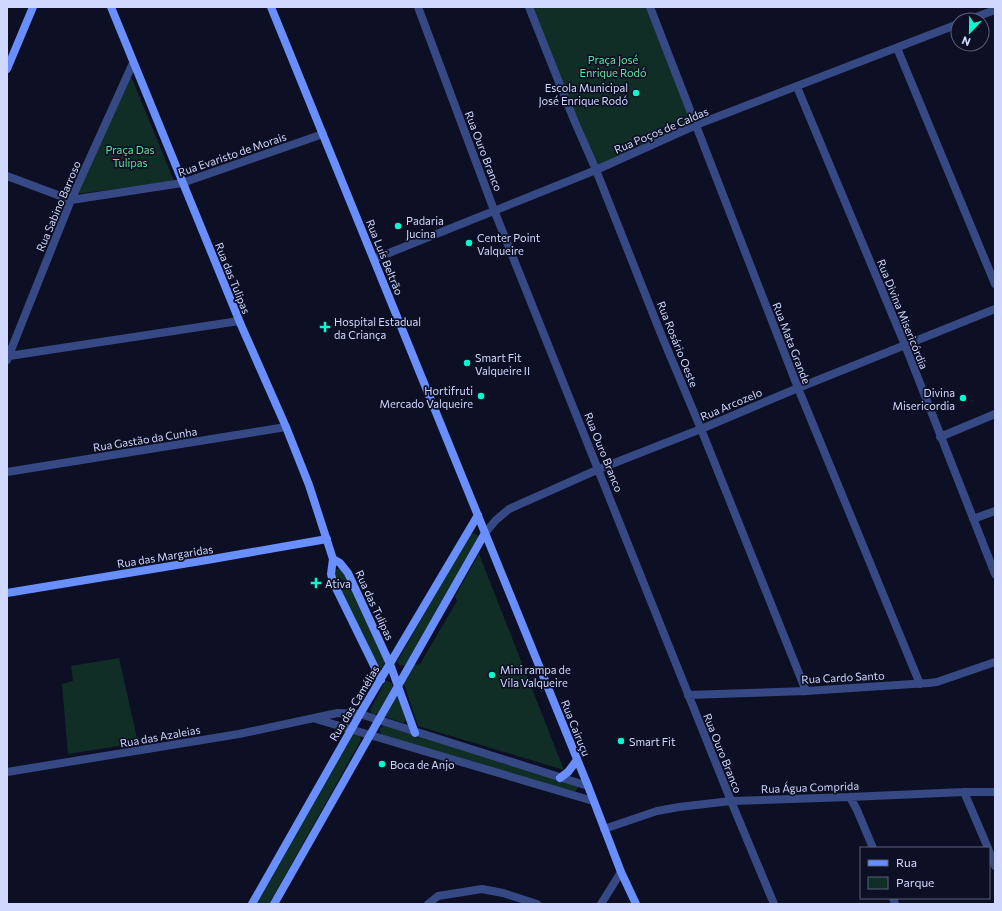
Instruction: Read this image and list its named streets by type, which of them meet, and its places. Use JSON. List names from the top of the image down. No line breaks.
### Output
{"streets":{"street":["Rua Poços de Caldas","Rua Ouro Branco","Rua Evaristo de Morais","Rua Sabino Barroso","Rua Luís Beltrão","Rua das Tulipas","Rua Divina Misericórdia","Rua Mata Grande","Rua Rosário Oeste","Rua Arcozelo","Rua Gastão da Cunha","Rua das Margaridas","Rua Cardo Santo","Rua das Camélias","Rua Cairuçu","Rua das Azaleias","Rua Água Comprida"]},"crossings":[["Rua Poços de Caldas","Rua Ouro Branco"],["Rua Poços de Caldas","Rua Luís Beltrão"],["Rua Poços de Caldas","Rua Divina Misericórdia"],["Rua Poços de Caldas","Rua Mata Grande"],["Rua Poços de Caldas","Rua Rosário Oeste"],["Rua Ouro Branco","Rua Arcozelo"],["Rua Ouro Branco","Rua Cardo Santo"],["Rua Ouro Branco","Rua Água Comprida"],["Rua Evaristo de Morais","Rua Sabino Barroso"],["Rua Evaristo de Morais","Rua Luís Beltrão"],["Rua Evaristo de Morais","Rua das Tulipas"],["Rua Sabino Barroso","Rua das Tulipas"],["Rua Luís Beltrão","Rua das Camélias"],["Rua Luís Beltrão","Rua Cairuçu"],["Rua das Tulipas","Rua Gastão da Cunha"],["Rua das Tulipas","Rua das Margaridas"],["Rua das Tulipas","Rua das Camélias"],["Rua das Tulipas","Rua das Azaleias"],["Rua Divina Misericórdia","Rua Arcozelo"],["Rua Mata Grande","Rua Arcozelo"],["Rua Mata Grande","Rua Cardo Santo"],["Rua Rosário Oeste","Rua Arcozelo"],["Rua Rosário Oeste","Rua Cardo Santo"],["Rua Arcozelo","Rua Cairuçu"],["Rua das Camélias","Rua Cairuçu"],["Rua das Camélias","Rua das Azaleias"],["Rua Cairuçu","Rua das Azaleias"],["Rua Cairuçu","Rua Água Comprida"]],"parks":["Praça José Enrique Rodó","Praça Das Tulipas"],"places":{"other":["Escola Municipal José Enrique Rodó","Padaria Jucina","Center Point Valqueire","Smart Fit Valqueire II","Hortifruti Mercado Valqueire","Divina Misericordia","Mini rampa de Vila Valqueire","Smart Fit","Boca de Anjo"],"health":["Hospital Estadual da Criança","Ativa"]},"legend":["Rua","Parque"],"north":"bottom"}
